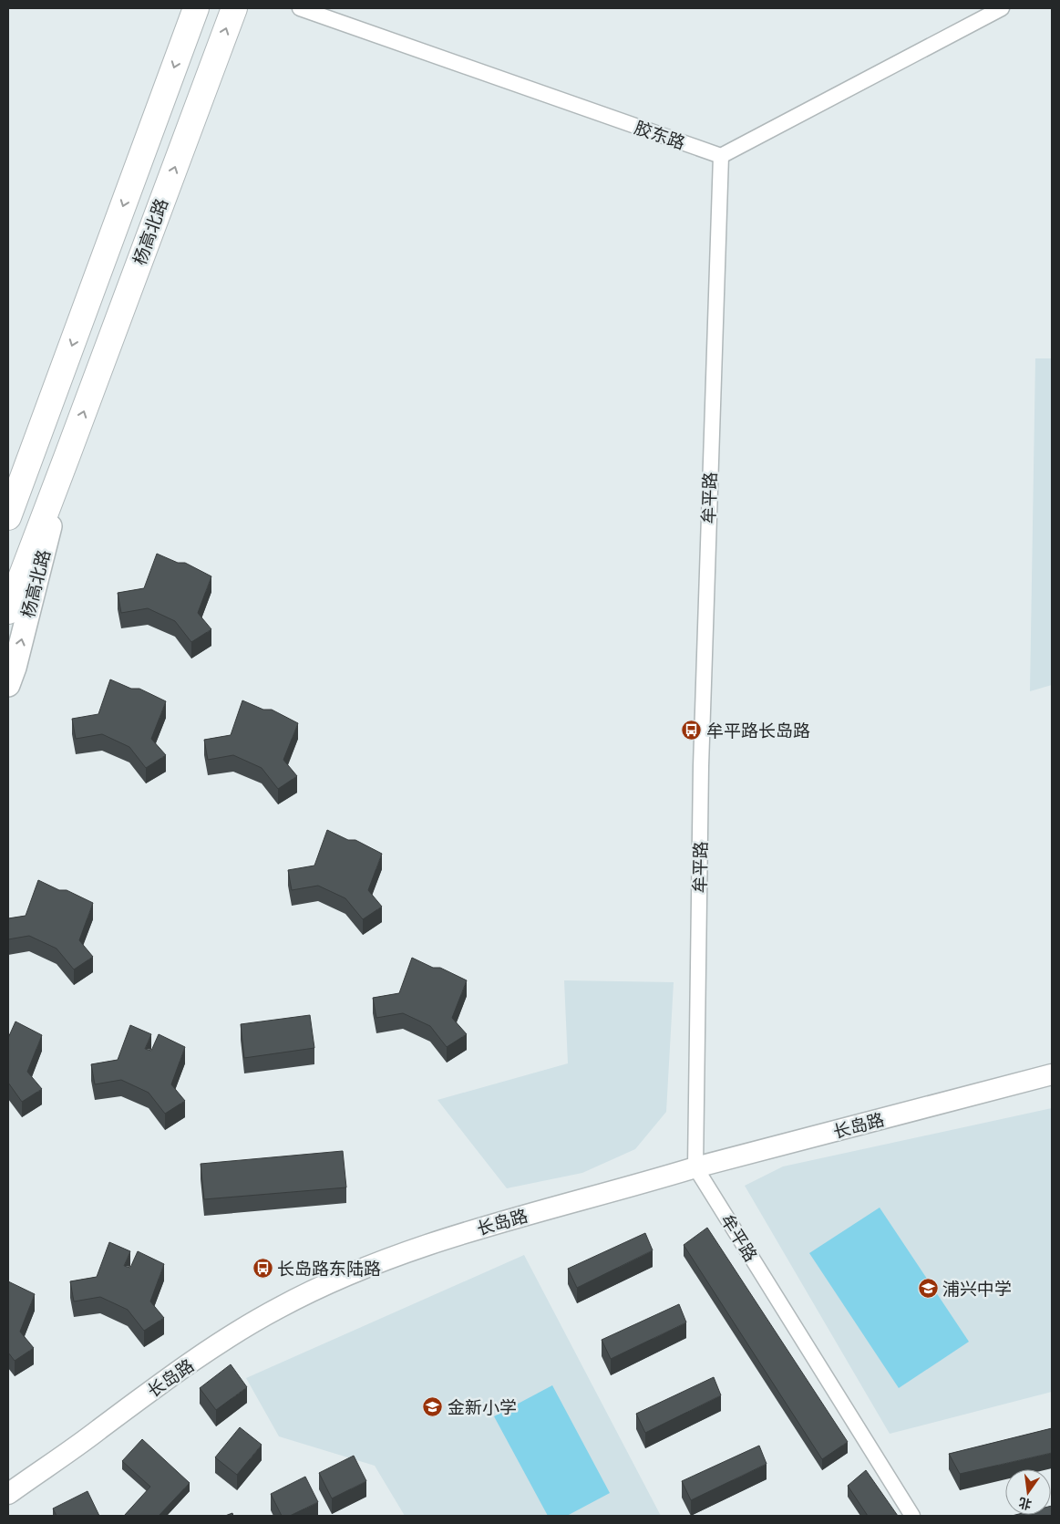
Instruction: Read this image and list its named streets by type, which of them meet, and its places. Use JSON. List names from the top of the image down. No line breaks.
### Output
{"streets":{"highway":["杨高北路"],"street":["胶东路","牟平路","长岛路"]},"crossings":[["胶东路","牟平路"],["牟平路","长岛路"]],"places":{"bus stop":["牟平路长岛路","长岛路东陆路"],"school or university":["浦兴中学","金新小学"]},"north":"bottom"}
